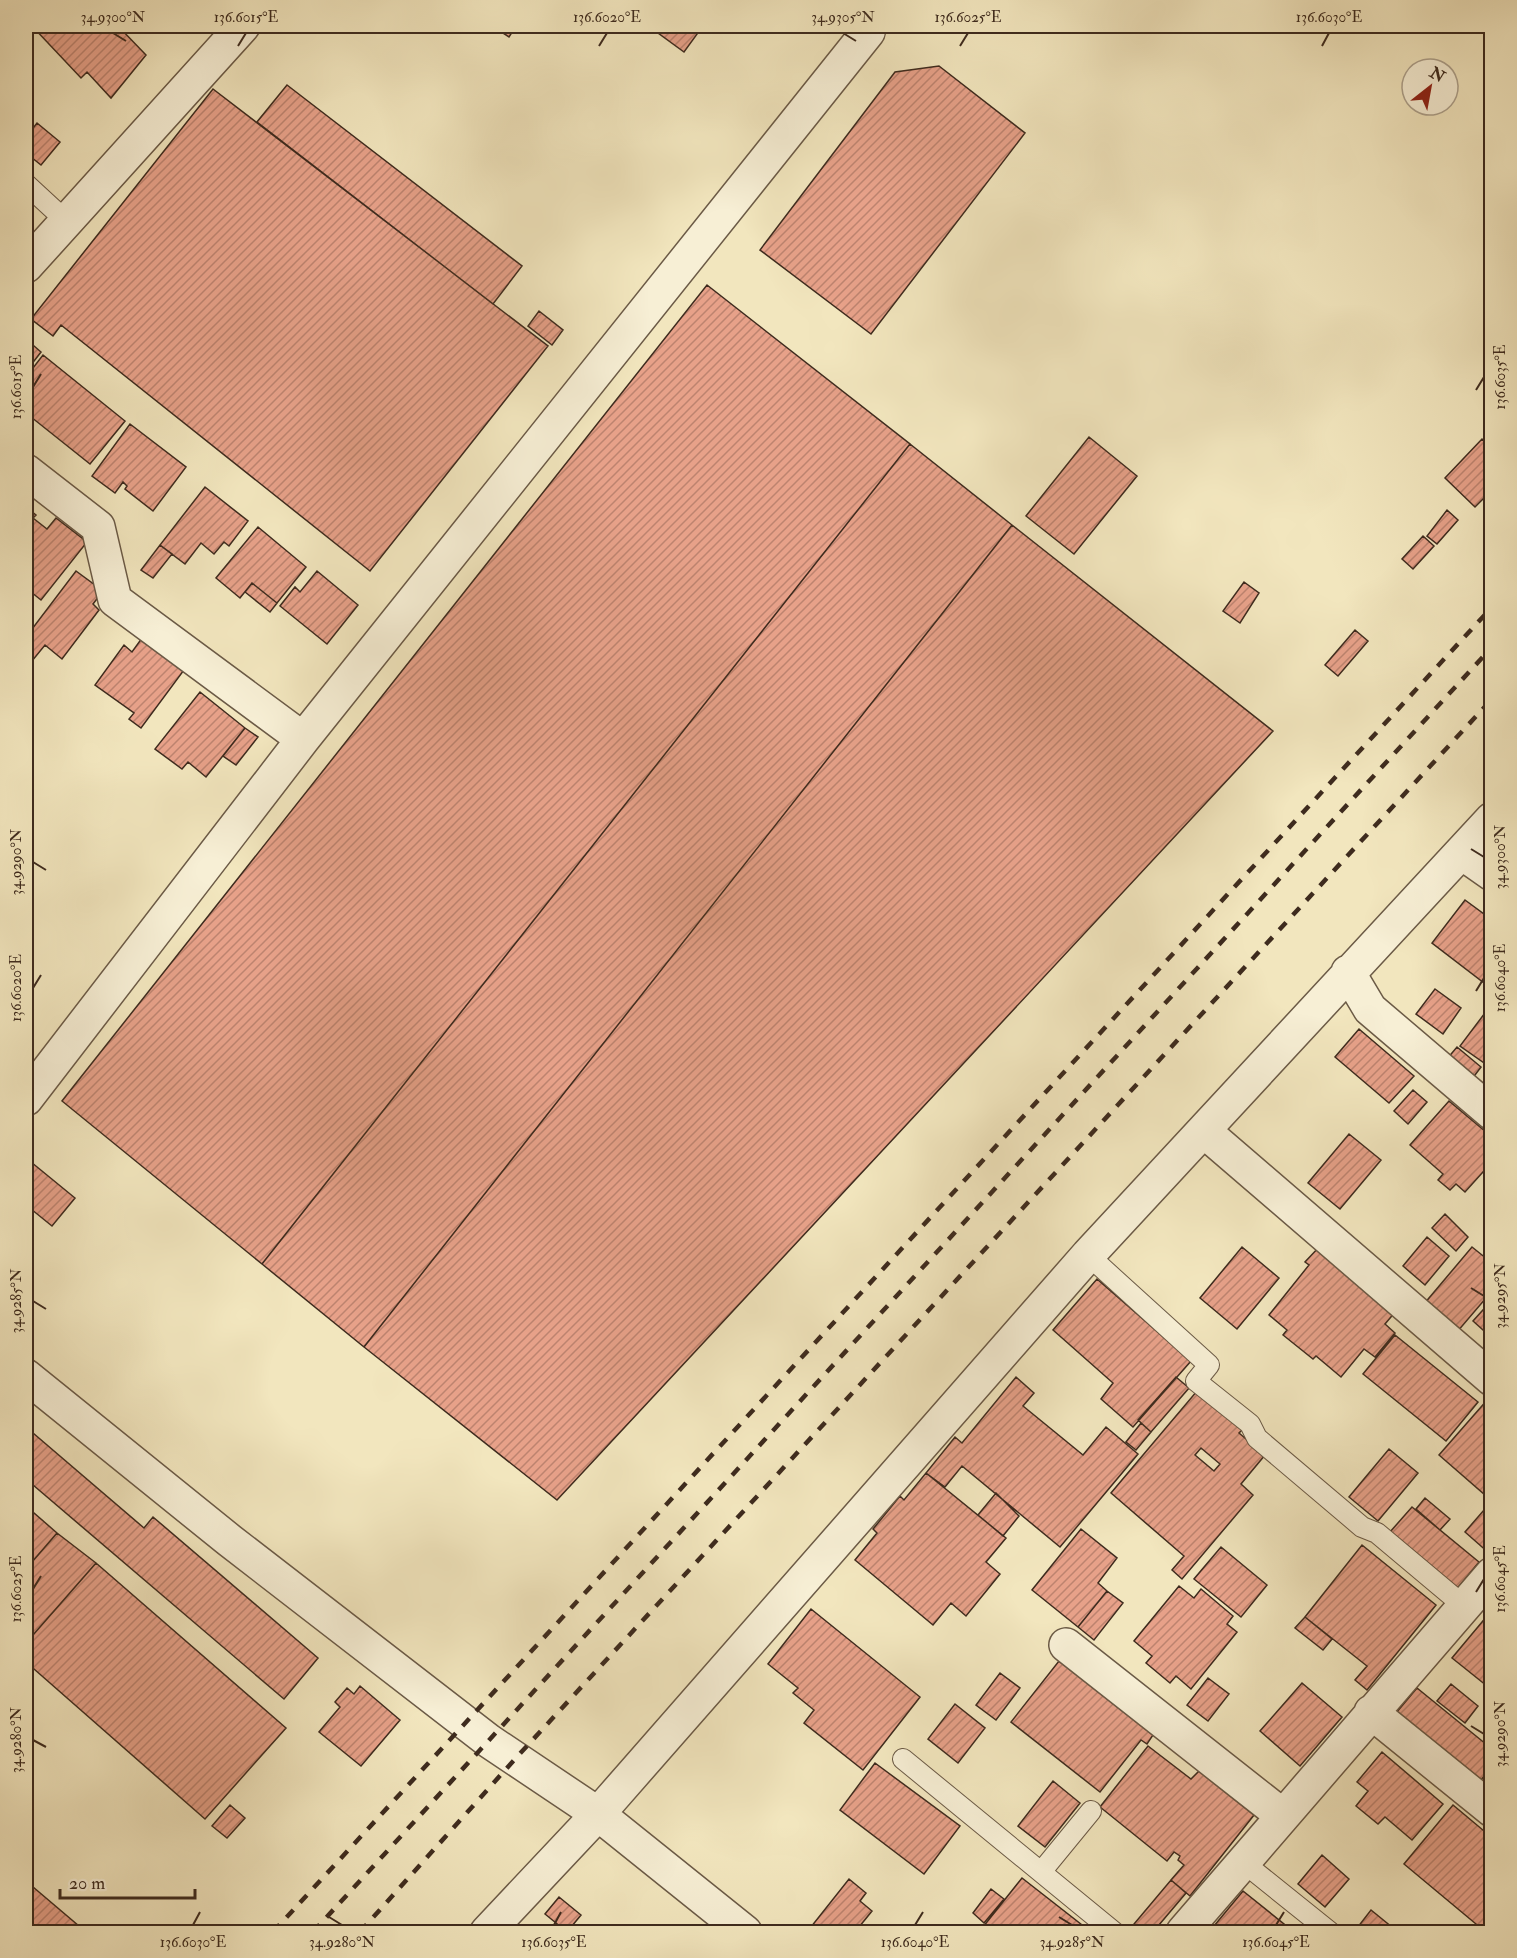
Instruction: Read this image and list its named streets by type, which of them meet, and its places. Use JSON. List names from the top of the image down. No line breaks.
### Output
{"scale_bar":"20 m","north":"top right","coordinates":["34.9300°N","136.6015°E","136.6020°E","34.9305°N","136.6025°E","136.6030°E","136.6035°E","34.9290°N","136.6040°E","34.9295°N","34.9285°N","136.6045°E","34.9280°N"]}
